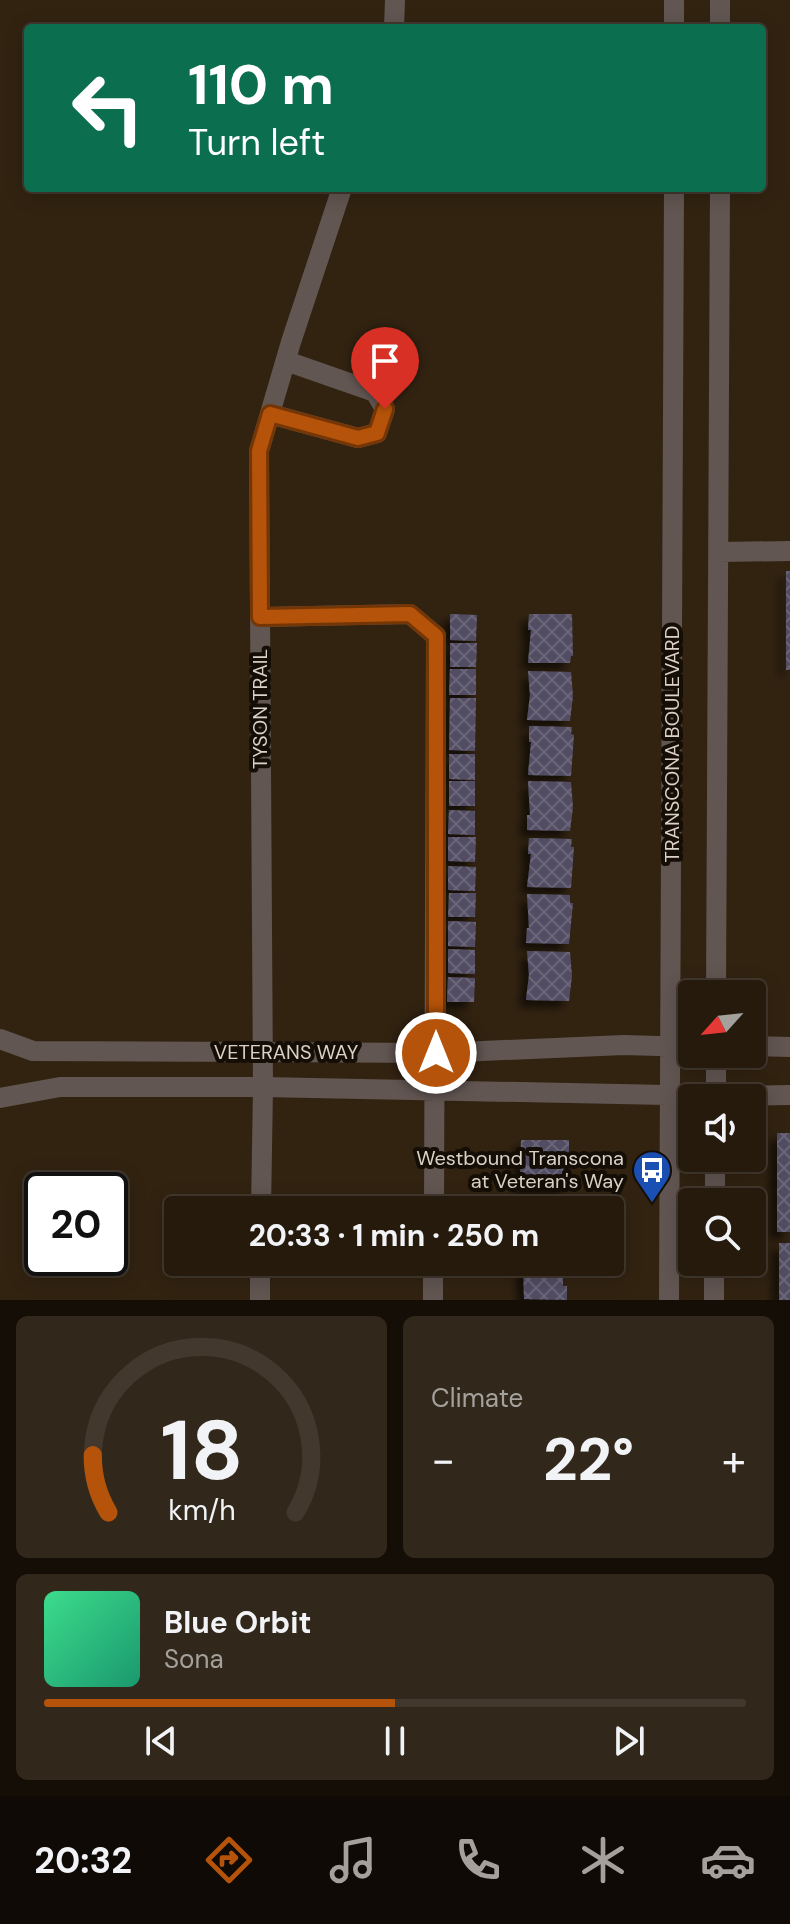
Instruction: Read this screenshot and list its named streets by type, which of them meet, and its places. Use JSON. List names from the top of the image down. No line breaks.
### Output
{"streets":{"street":["TYSON TRAIL","TRANSCONA BOULEVARD","VETERANS WAY"]},"crossings":[["TYSON TRAIL","VETERANS WAY"],["TRANSCONA BOULEVARD","VETERANS WAY"]],"places":{"bus stop":["Westbound Transcona at Veteran's Way"]},"north":"bottom left","page":{"turn":["110 m","Turn left"],"limit":"20","trip":"20:33 · 1 min · 250 m","tile":"Climate","heat":["−","22°","+"],"song":["Blue Orbit","Sona"],"tabs":"20:32","gauge":["18","km/h"]}}
